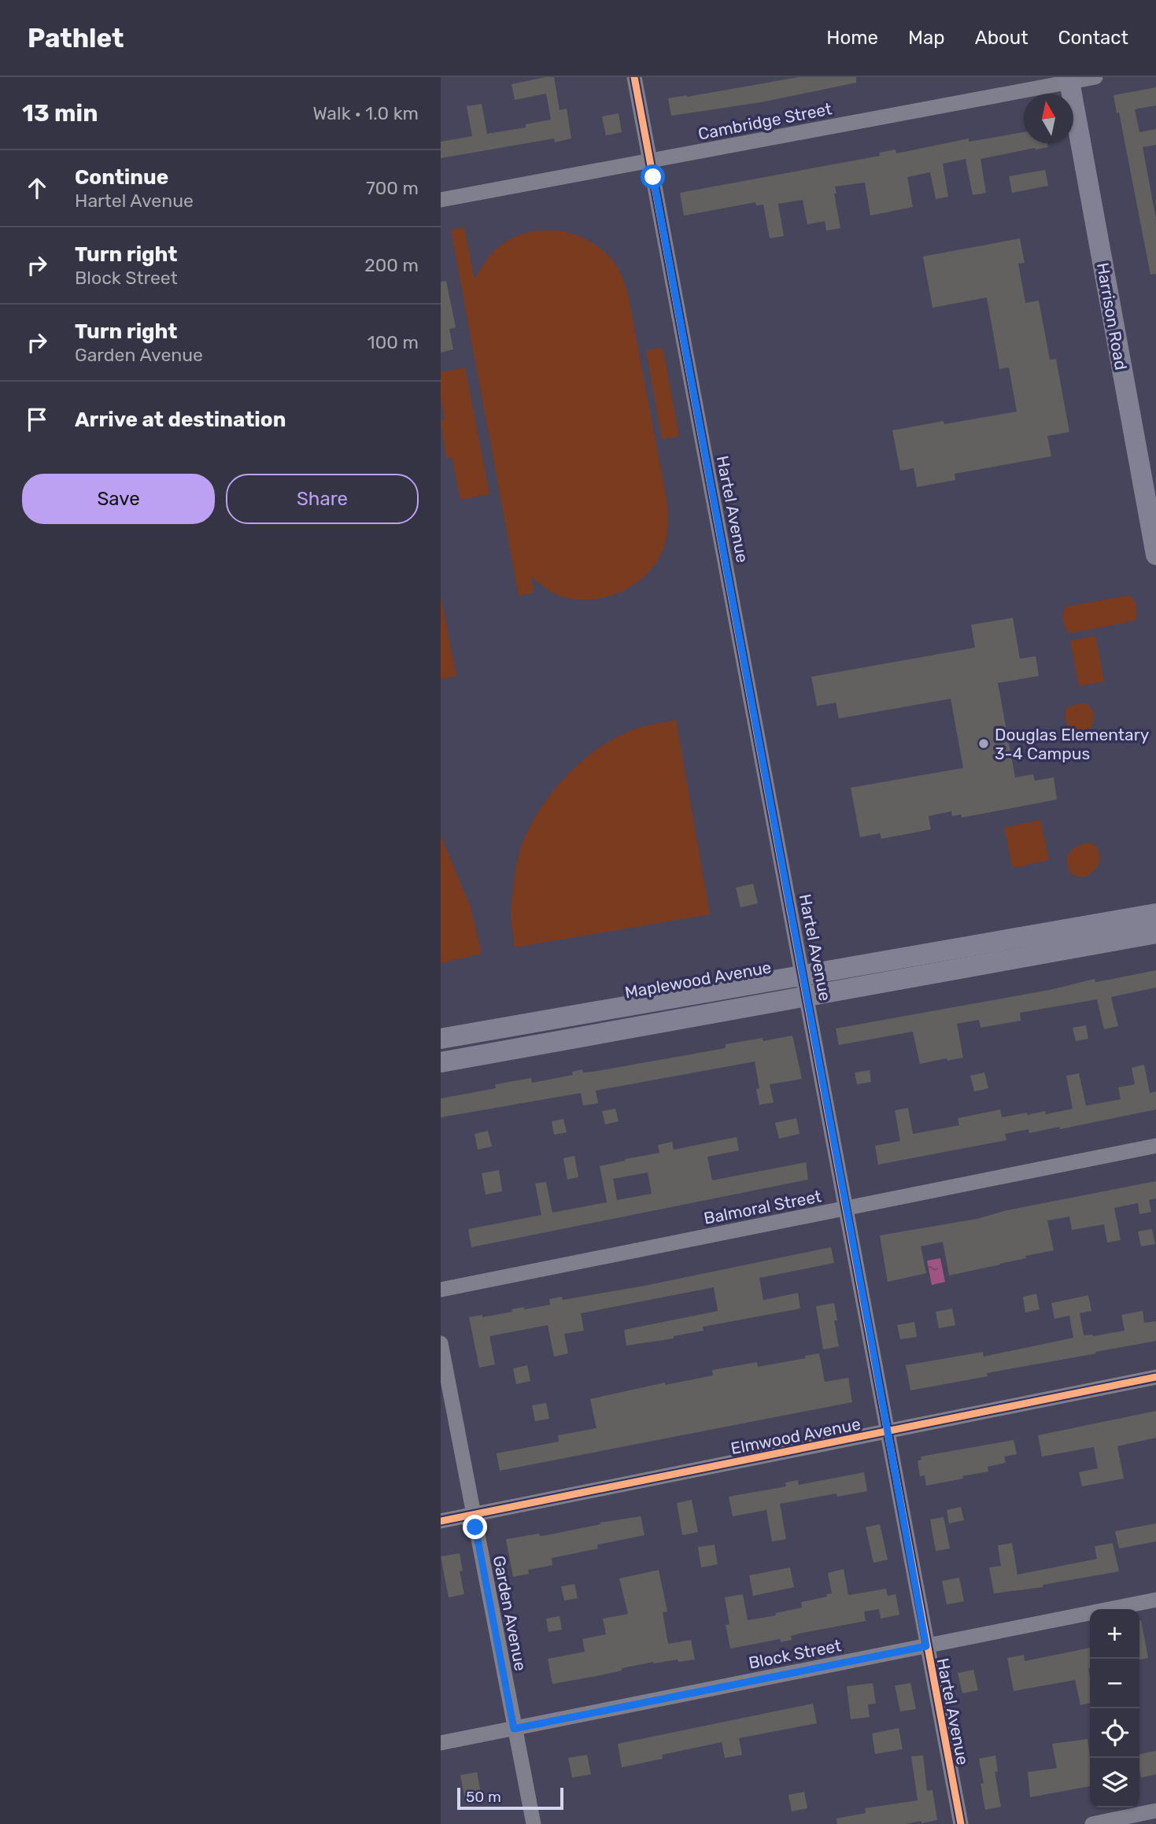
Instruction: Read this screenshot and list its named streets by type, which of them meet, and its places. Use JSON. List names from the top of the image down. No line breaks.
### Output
{"streets":{"street":["Cambridge Street","Harrison Road","Hartel Avenue","Maplewood Avenue","Balmoral Street","Elmwood Avenue","Garden Avenue","Block Street"]},"crossings":[["Cambridge Street","Harrison Road"],["Cambridge Street","Hartel Avenue"],["Hartel Avenue","Maplewood Avenue"],["Hartel Avenue","Balmoral Street"],["Hartel Avenue","Elmwood Avenue"],["Hartel Avenue","Block Street"],["Elmwood Avenue","Garden Avenue"],["Garden Avenue","Block Street"]],"places":["Douglas Elementary 3-4 Campus"],"scale_bar":"50 m","north":"top","page":{"header":"Pathlet","nav":["Home","Map","About","Contact"],"heading":["13 min","Walk · 1.0 km"],"list":[["Continue","Hartel Avenue","700 m"],["Turn right","Block Street","200 m"],["Turn right","Garden Avenue","100 m"],"Arrive at destination"],"buttons":["Save","Share"],"map_buttons":["+","−"],"scale":"50 m"}}
